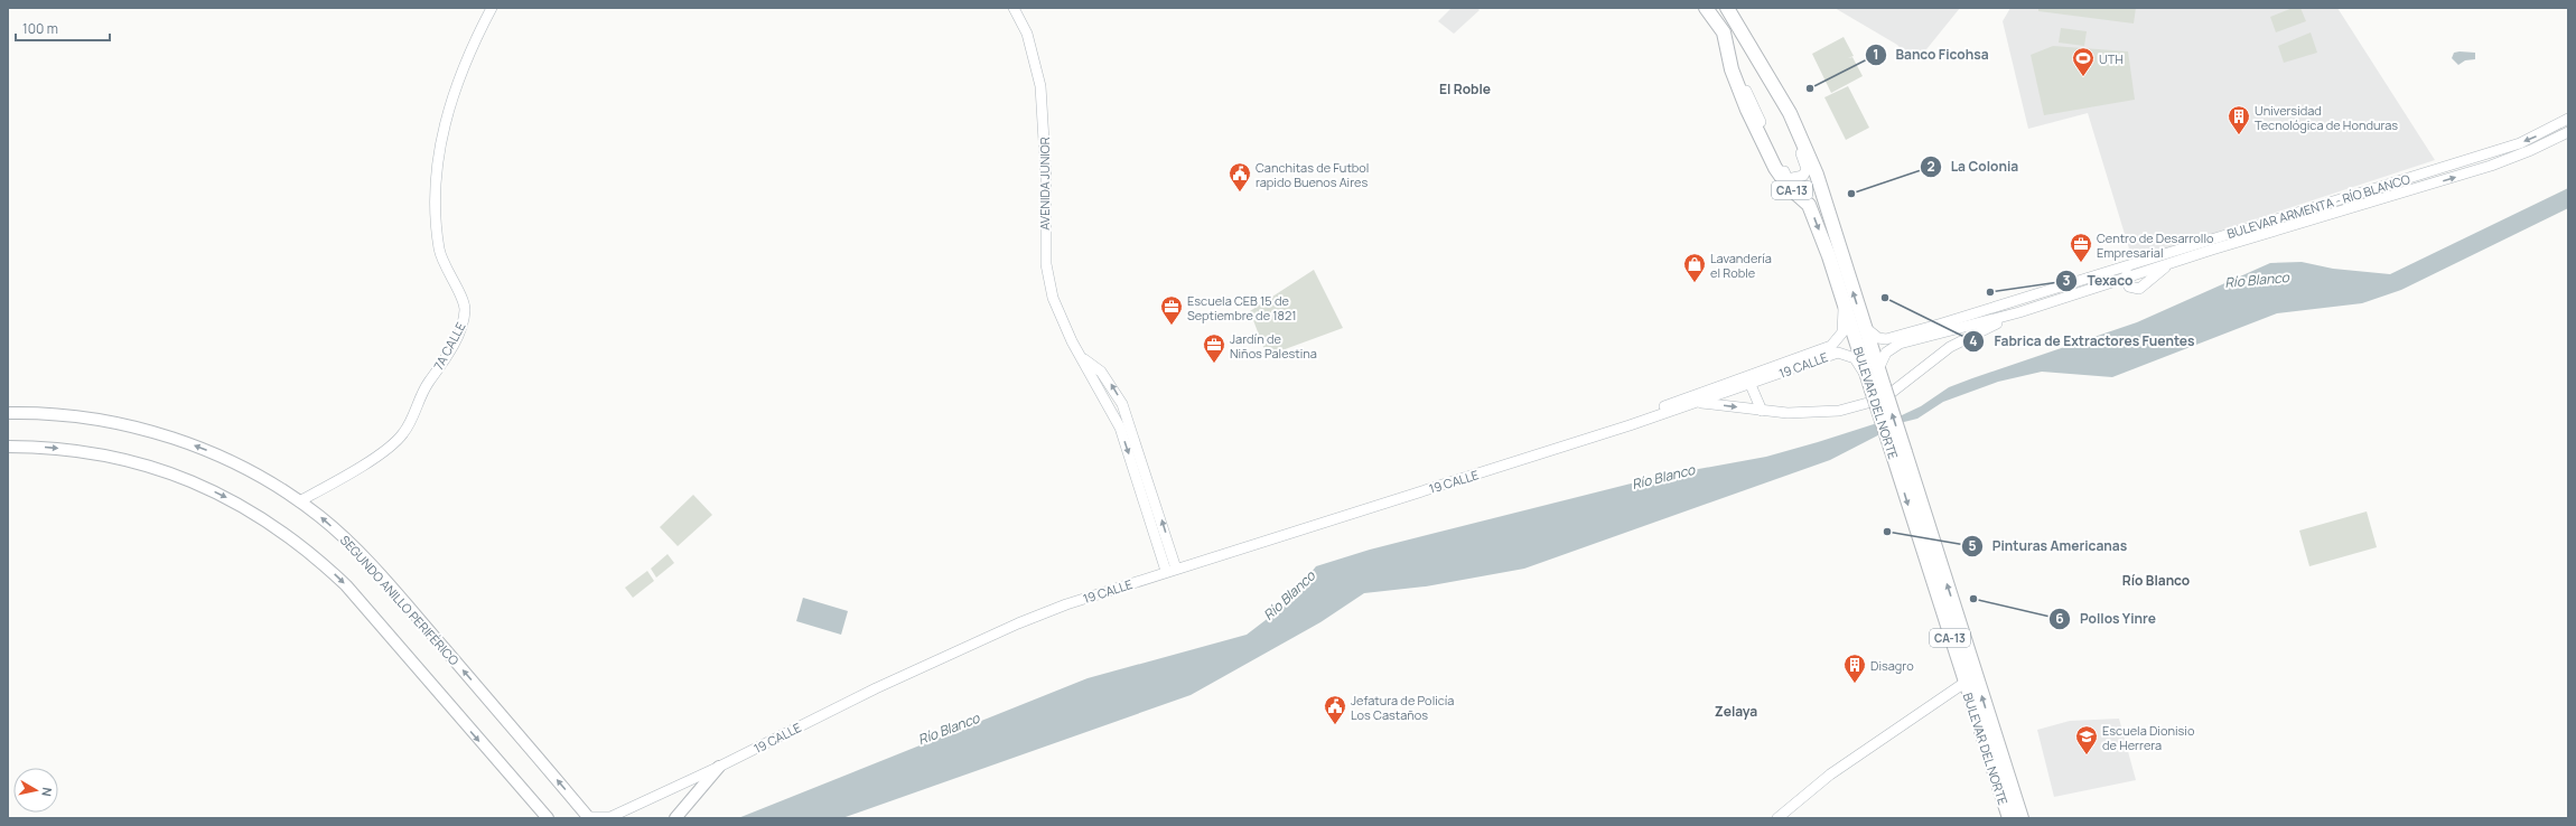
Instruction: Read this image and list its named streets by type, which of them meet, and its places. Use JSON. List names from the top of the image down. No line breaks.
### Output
{"streets":{"highway":["CA-13","BULEVAR DEL NORTE"],"main road":["AVENIDA JUNIOR","BULEVAR ARMENTA - RÍO BLANCO","7A CALLE","19 CALLE","SEGUNDO ANILLO PERIFÉRICO"]},"crossings":[["AVENIDA JUNIOR","19 CALLE"],["7A CALLE","SEGUNDO ANILLO PERIFÉRICO"],["19 CALLE","BULEVAR DEL NORTE"],["19 CALLE","SEGUNDO ANILLO PERIFÉRICO"]],"districts":["El Roble","Río Blanco","Zelaya"],"water":["Río Blanco"],"places":{"sports":["UTH"],"other":["Banco Ficohsa","La Colonia","Texaco","Fabrica de Extractores Fuentes","Pinturas Americanas","Pollos Yinre"],"building":["Universidad Tecnológica de Honduras","Disagro"],"public building":["Canchitas de Futbol rapido Buenos Aires","Jefatura de Policía Los Castaños"],"office":["Centro de Desarrollo Empresarial","Escuela CEB 15 de Septiembre de 1821","Jardín de Niños Palestina"],"shop":["Lavandería el Roble"],"school or university":["Escuela Dionisio de Herrera"]},"scale_bar":"100 m","north":"right"}
